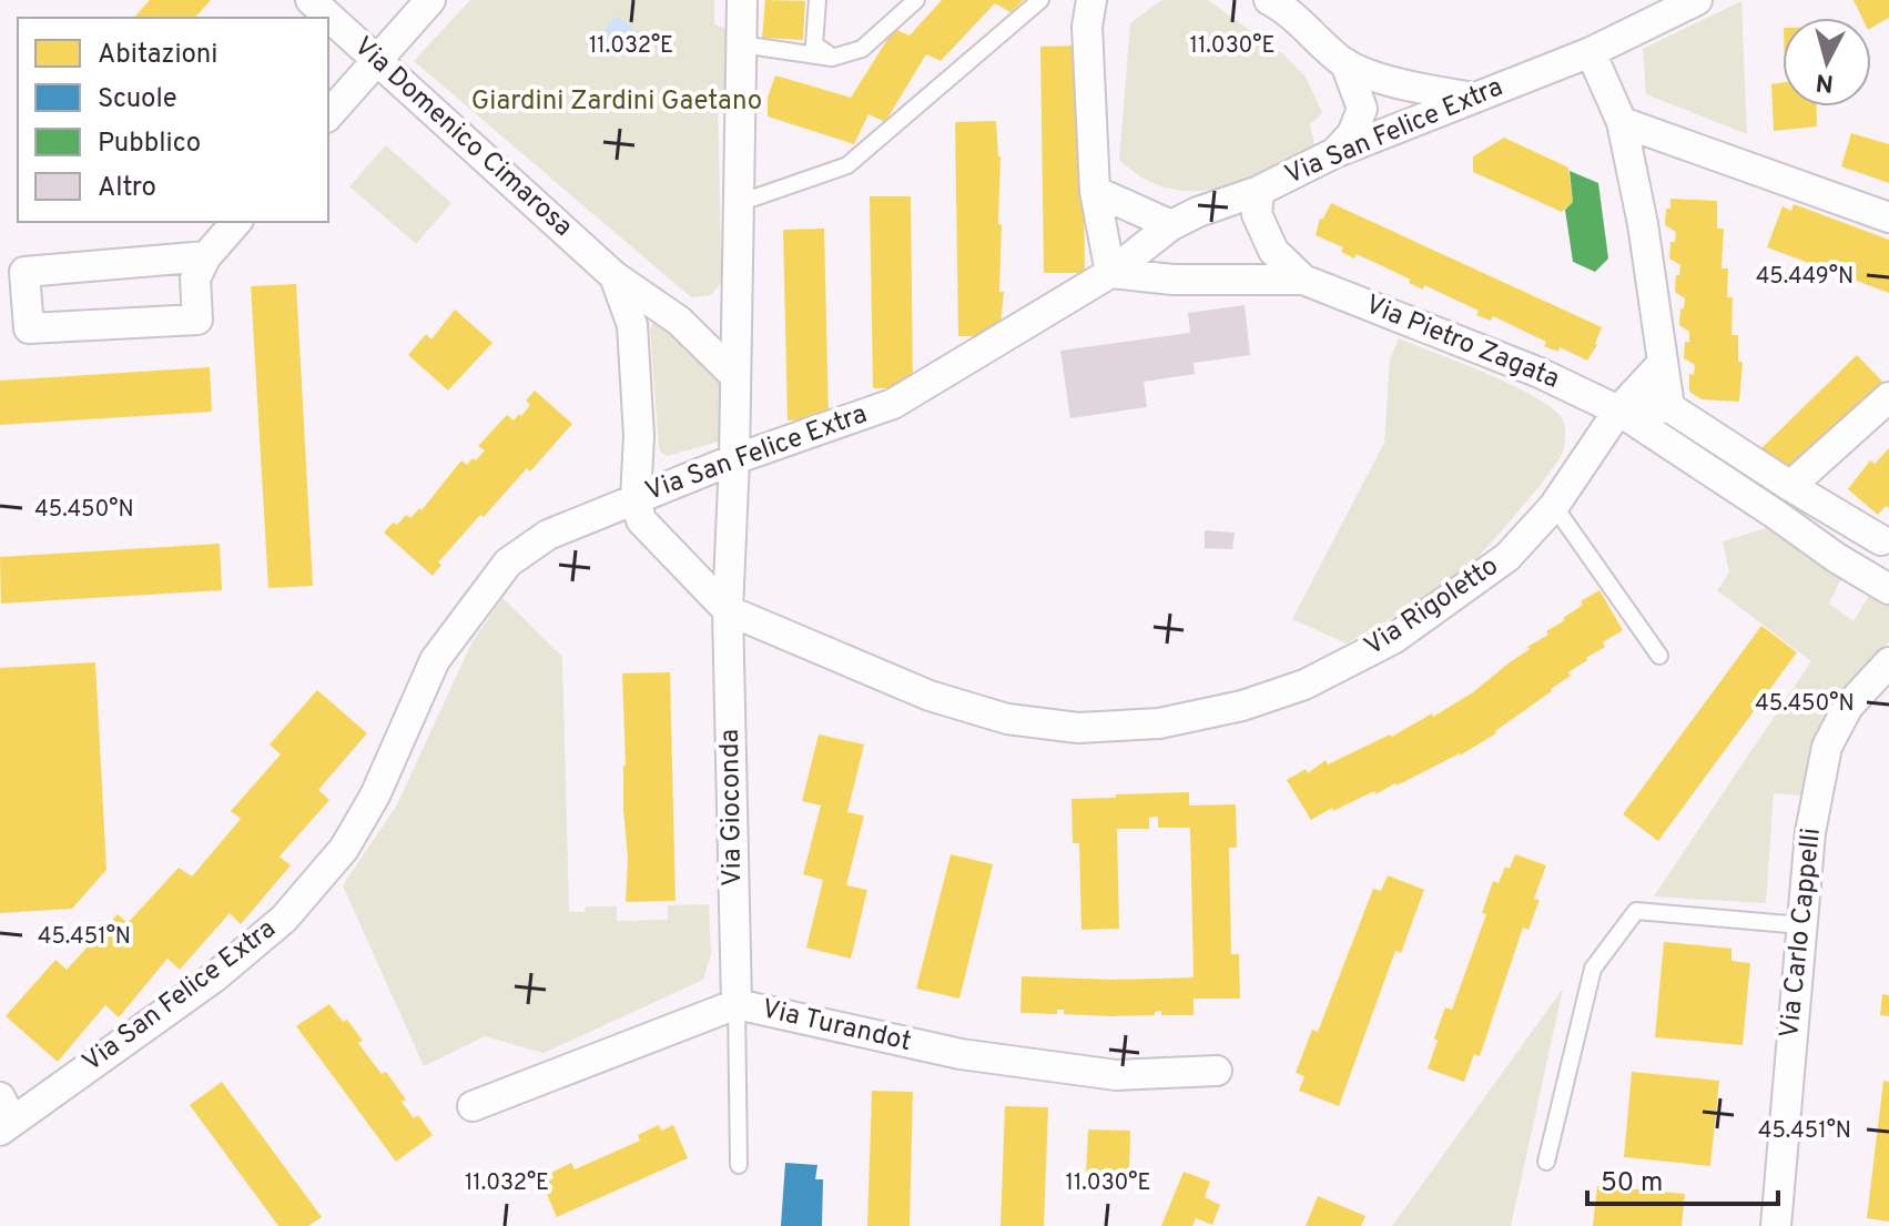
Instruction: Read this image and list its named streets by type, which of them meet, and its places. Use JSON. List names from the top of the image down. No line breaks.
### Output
{"streets":{"street":["Via San Felice Extra","Via Domenico Cimarosa","Via Pietro Zagata","Via Rigoletto","Via Gioconda","Via Carlo Cappelli","Via Turandot"]},"crossings":[["Via San Felice Extra","Via Domenico Cimarosa"],["Via San Felice Extra","Via Pietro Zagata"],["Via San Felice Extra","Via Gioconda"],["Via Domenico Cimarosa","Via Gioconda"],["Via Pietro Zagata","Via Rigoletto"],["Via Rigoletto","Via Gioconda"],["Via Gioconda","Via Turandot"]],"parks":["Giardini Zardini Gaetano"],"legend":["Abitazioni","Scuole","Pubblico","Altro"],"scale_bar":"50 m","north":"bottom","coordinates":["11.032°E","11.030°E","45.449°N","45.450°N","45.451°N"]}
